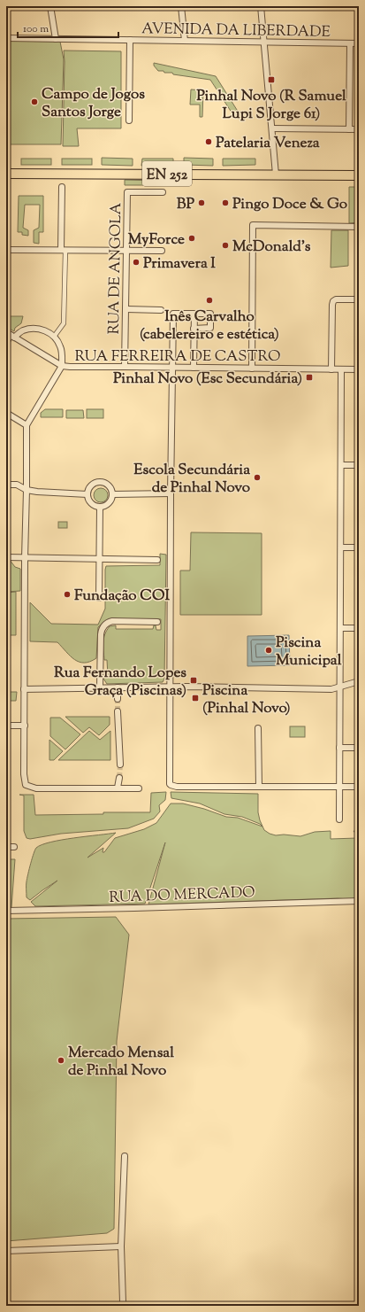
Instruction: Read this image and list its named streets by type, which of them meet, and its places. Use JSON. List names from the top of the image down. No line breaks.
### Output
{"streets":{"main road":["EN 252"],"street":["AVENIDA DA LIBERDADE","RUA DE ANGOLA","RUA FERREIRA DE CASTRO","RUA DO MERCADO"]},"crossings":[["RUA DE ANGOLA","RUA FERREIRA DE CASTRO"]],"places":{"transit":["Pinhal Novo (R Samuel Lupi S Jorge 61)","Pinhal Novo (Esc Secundária)","Rua Fernando Lopes Graça (Piscinas)","Piscina (Pinhal Novo)"],"other":["Campo de Jogos Santos Jorge","Patelaria Veneza","BP","Pingo Doce & Go","MyForce","McDonald's","Primavera I","Inês Carvalho (cabelereiro e estética)","Escola Secundária de Pinhal Novo","Fundação COI","Piscina Municipal","Mercado Mensal de Pinhal Novo"]},"scale_bar":"100 m"}
